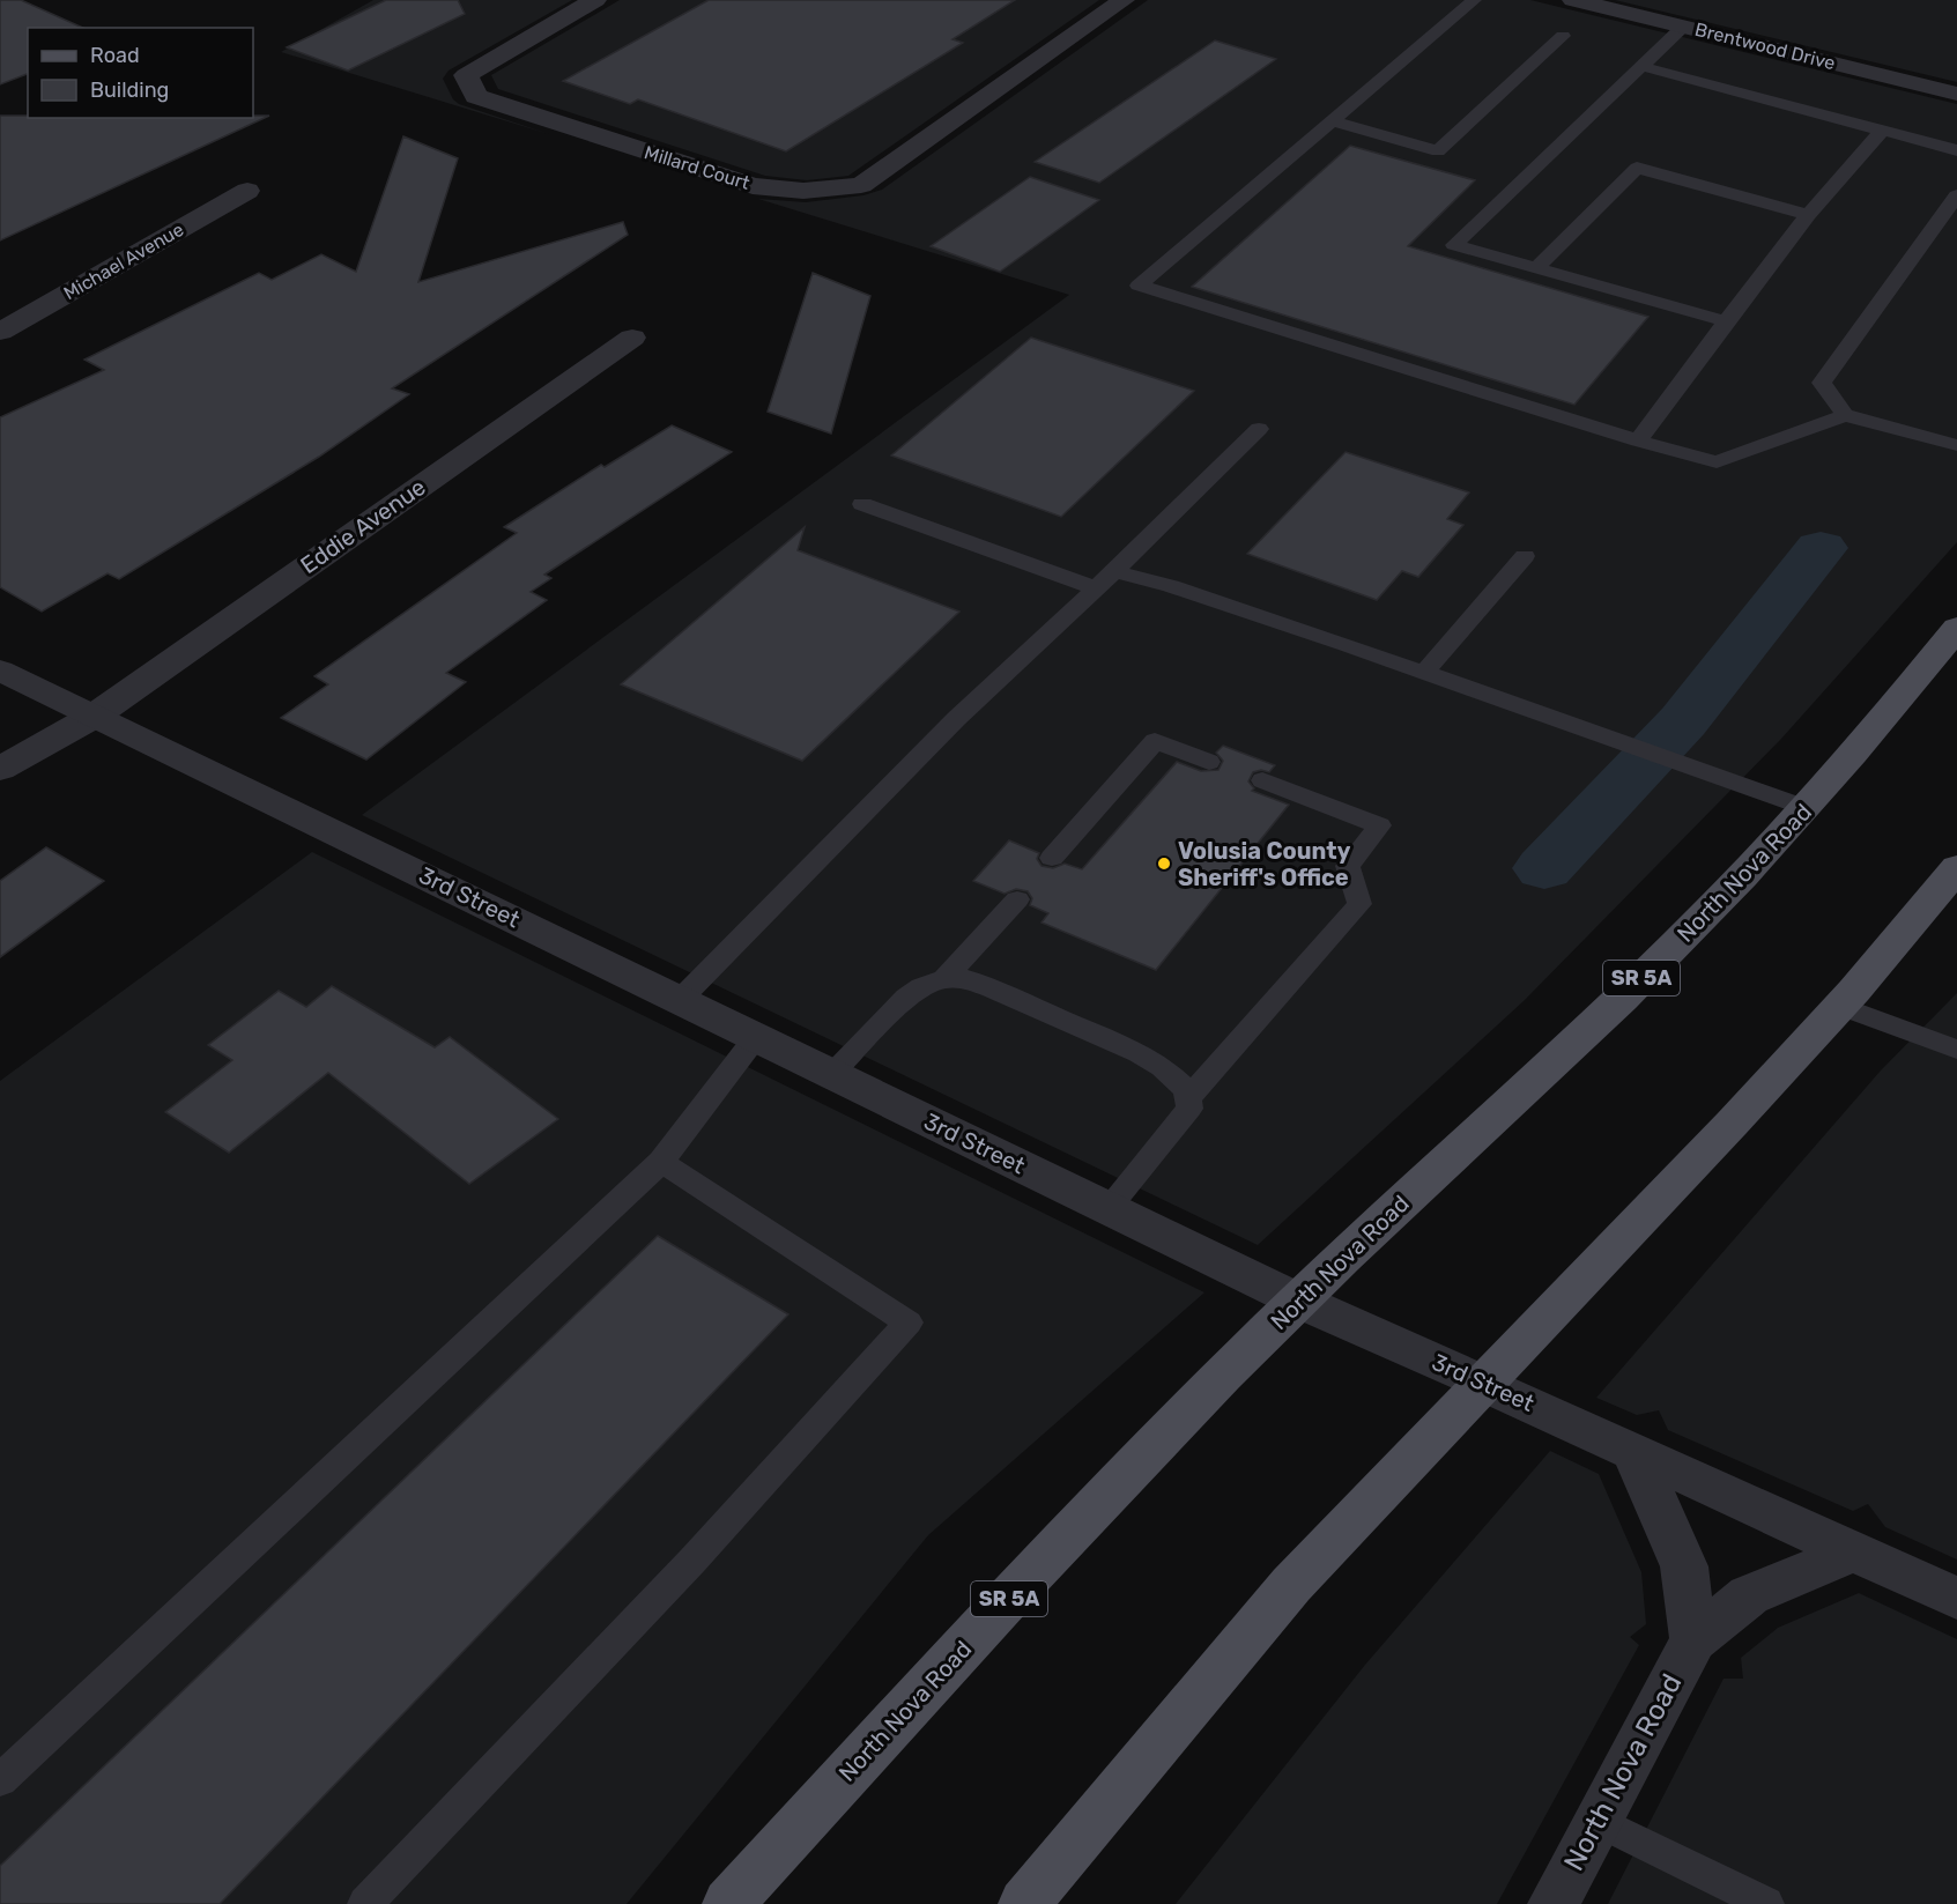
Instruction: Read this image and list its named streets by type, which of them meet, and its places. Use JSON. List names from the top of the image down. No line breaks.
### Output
{"streets":{"main road":["North Nova Road","SR 5A"],"street":["Brentwood Drive","Millard Court","Michael Avenue","Eddie Avenue","3rd Street"]},"crossings":[["Eddie Avenue","3rd Street"],["North Nova Road","3rd Street"]],"places":["Volusia County Sheriff's Office"],"legend":["Road","Building"]}
